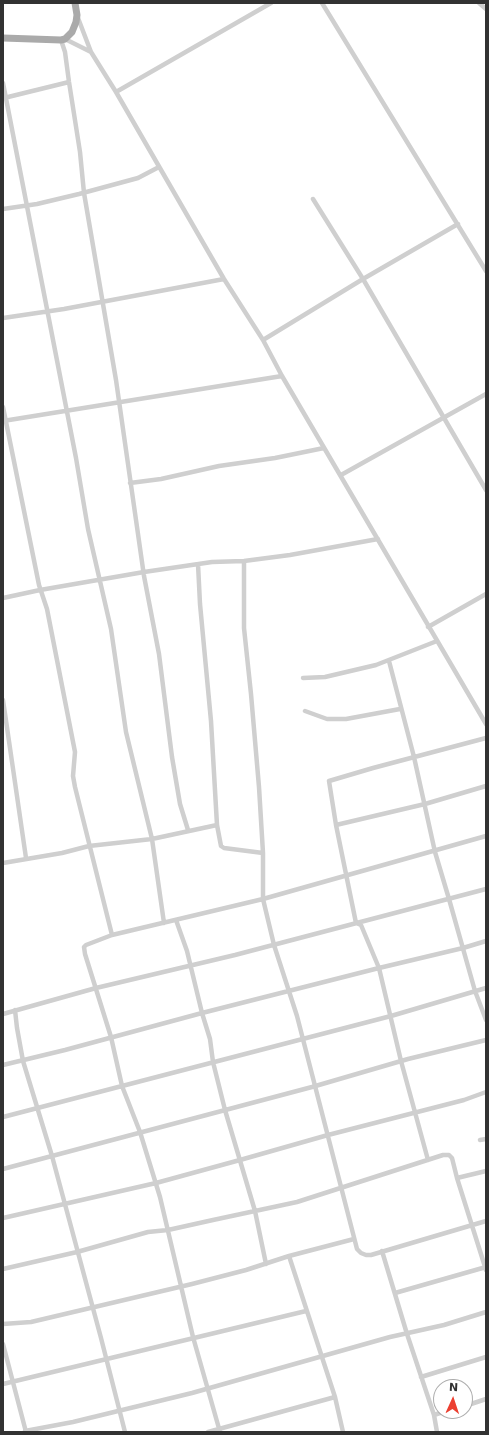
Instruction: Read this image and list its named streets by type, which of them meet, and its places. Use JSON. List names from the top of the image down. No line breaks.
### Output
{"north":"top"}
